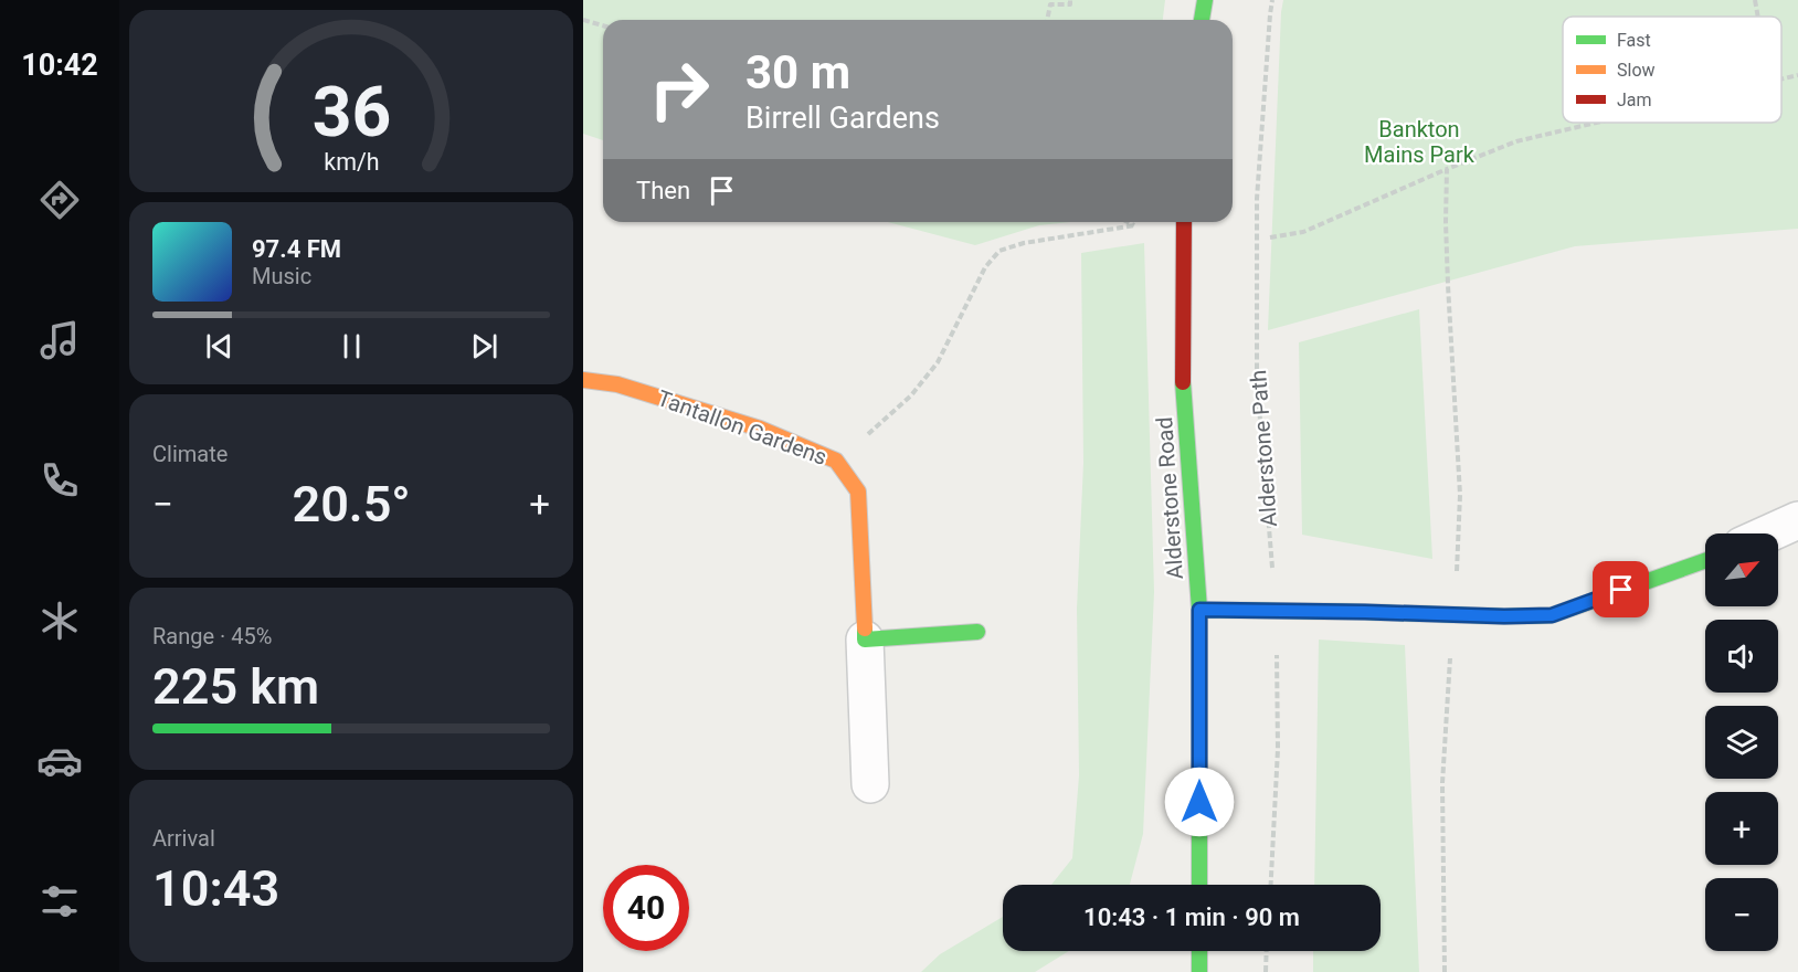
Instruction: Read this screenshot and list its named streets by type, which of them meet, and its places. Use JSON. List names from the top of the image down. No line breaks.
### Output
{"streets":{"street":["Tantallon Gardens","Alderstone Road"],"path":["Alderstone Path"]},"parks":["Bankton Mains Park"],"legend":["Fast","Slow","Jam"],"north":"top right","page":{"tabs":"10:42","turn":["30 m","Birrell Gardens"],"then":"Then","song":["97.4 FM","Music"],"tile":["Climate",["Range · 45%","225 km"],["Arrival","10:43"]],"heat":["−","20.5°","+"],"map_buttons":["+","−"],"limit":"40","trip":"10:43 · 1 min · 90 m","gauge":["36","km/h"]}}
